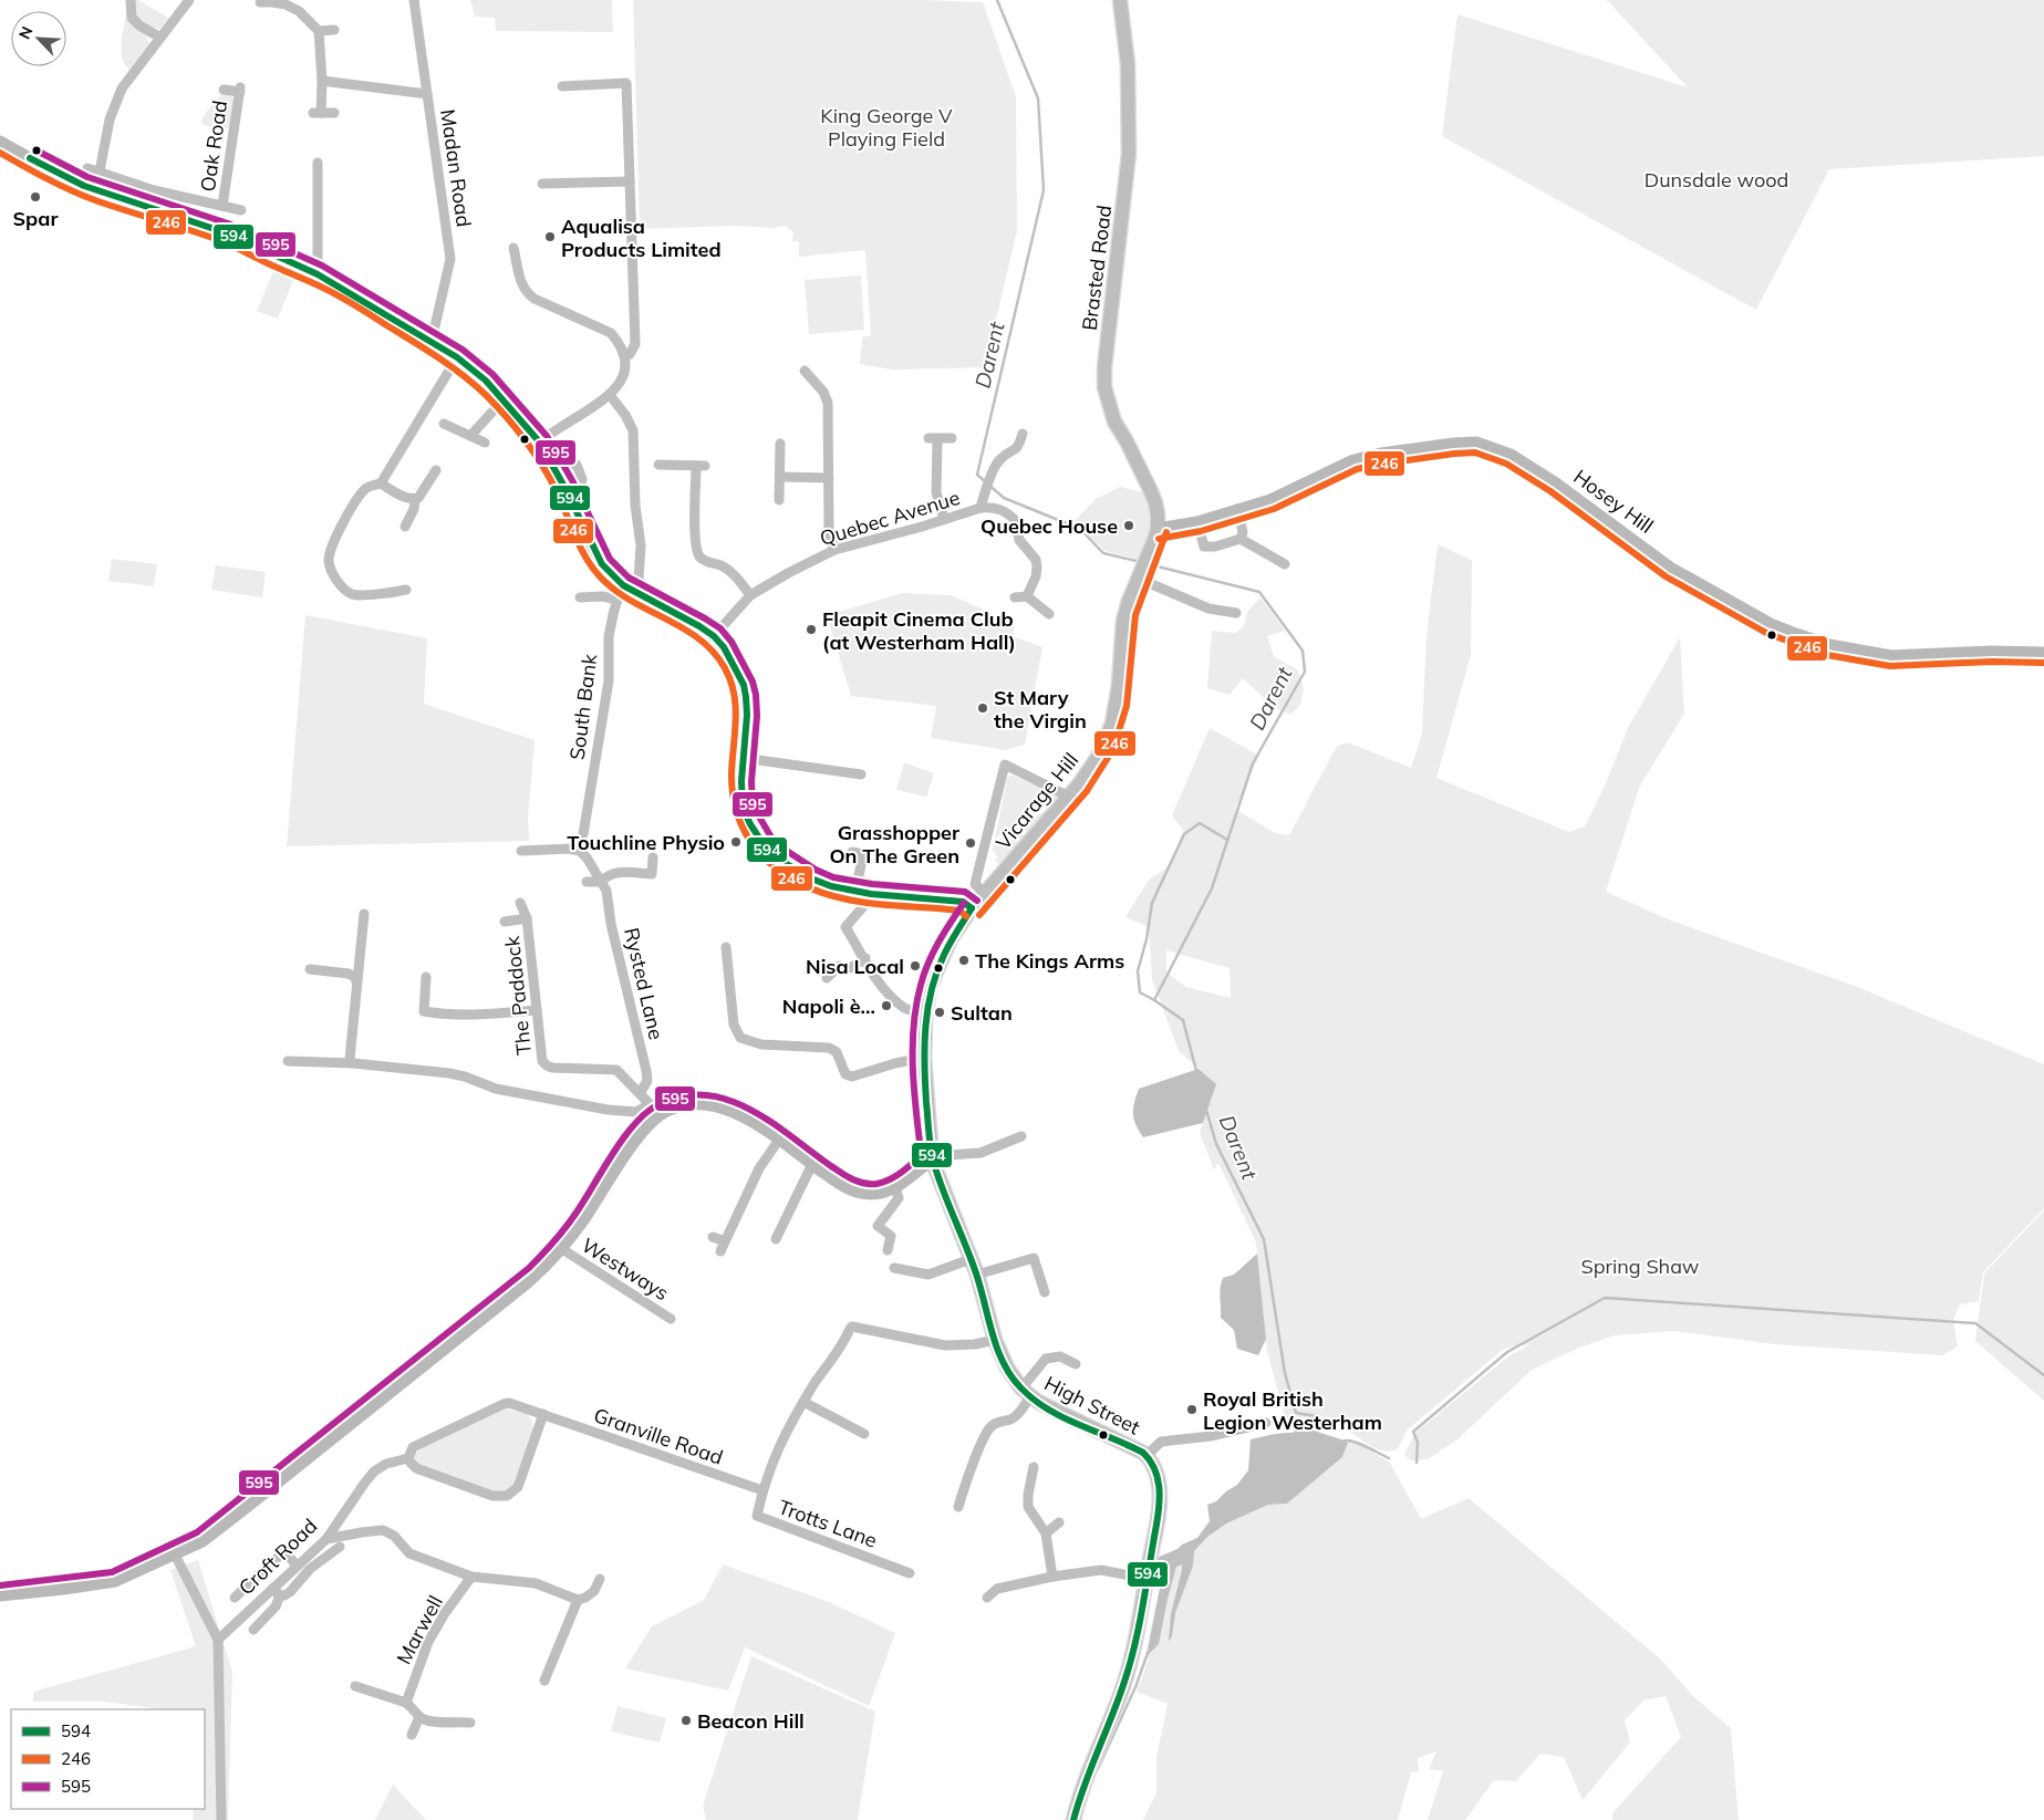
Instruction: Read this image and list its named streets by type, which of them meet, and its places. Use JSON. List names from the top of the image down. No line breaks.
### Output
{"streets":{"main road":["Brasted Road","Hosey Hill","Vicarage Hill","High Street"],"street":["Oak Road","Madan Road","Quebec Avenue","South Bank","Rysted Lane","The Paddock","Westways","Granville Road","Trotts Lane","Croft Road","Marwell"]},"crossings":[["Brasted Road","Hosey Hill"],["Brasted Road","Vicarage Hill"],["Hosey Hill","Vicarage Hill"],["Vicarage Hill","High Street"],["Rysted Lane","The Paddock"],["Granville Road","Trotts Lane"],["Granville Road","Croft Road"]],"water":["Darent"],"parks":["King George V Playing Field","Dunsdale wood","Spring Shaw"],"places":["Spar","Aqualisa Products Limited","Quebec House","Fleapit Cinema Club (at Westerham Hall)","St Mary the Virgin","Touchline Physio","Grasshopper On The Green","The Kings Arms","Nisa Local","Napoli è...","Sultan","Royal British Legion Westerham","Beacon Hill"],"lines":["transit line 595","transit line 246","transit line 594"],"legend":["594","246","595"],"north":"top left"}
